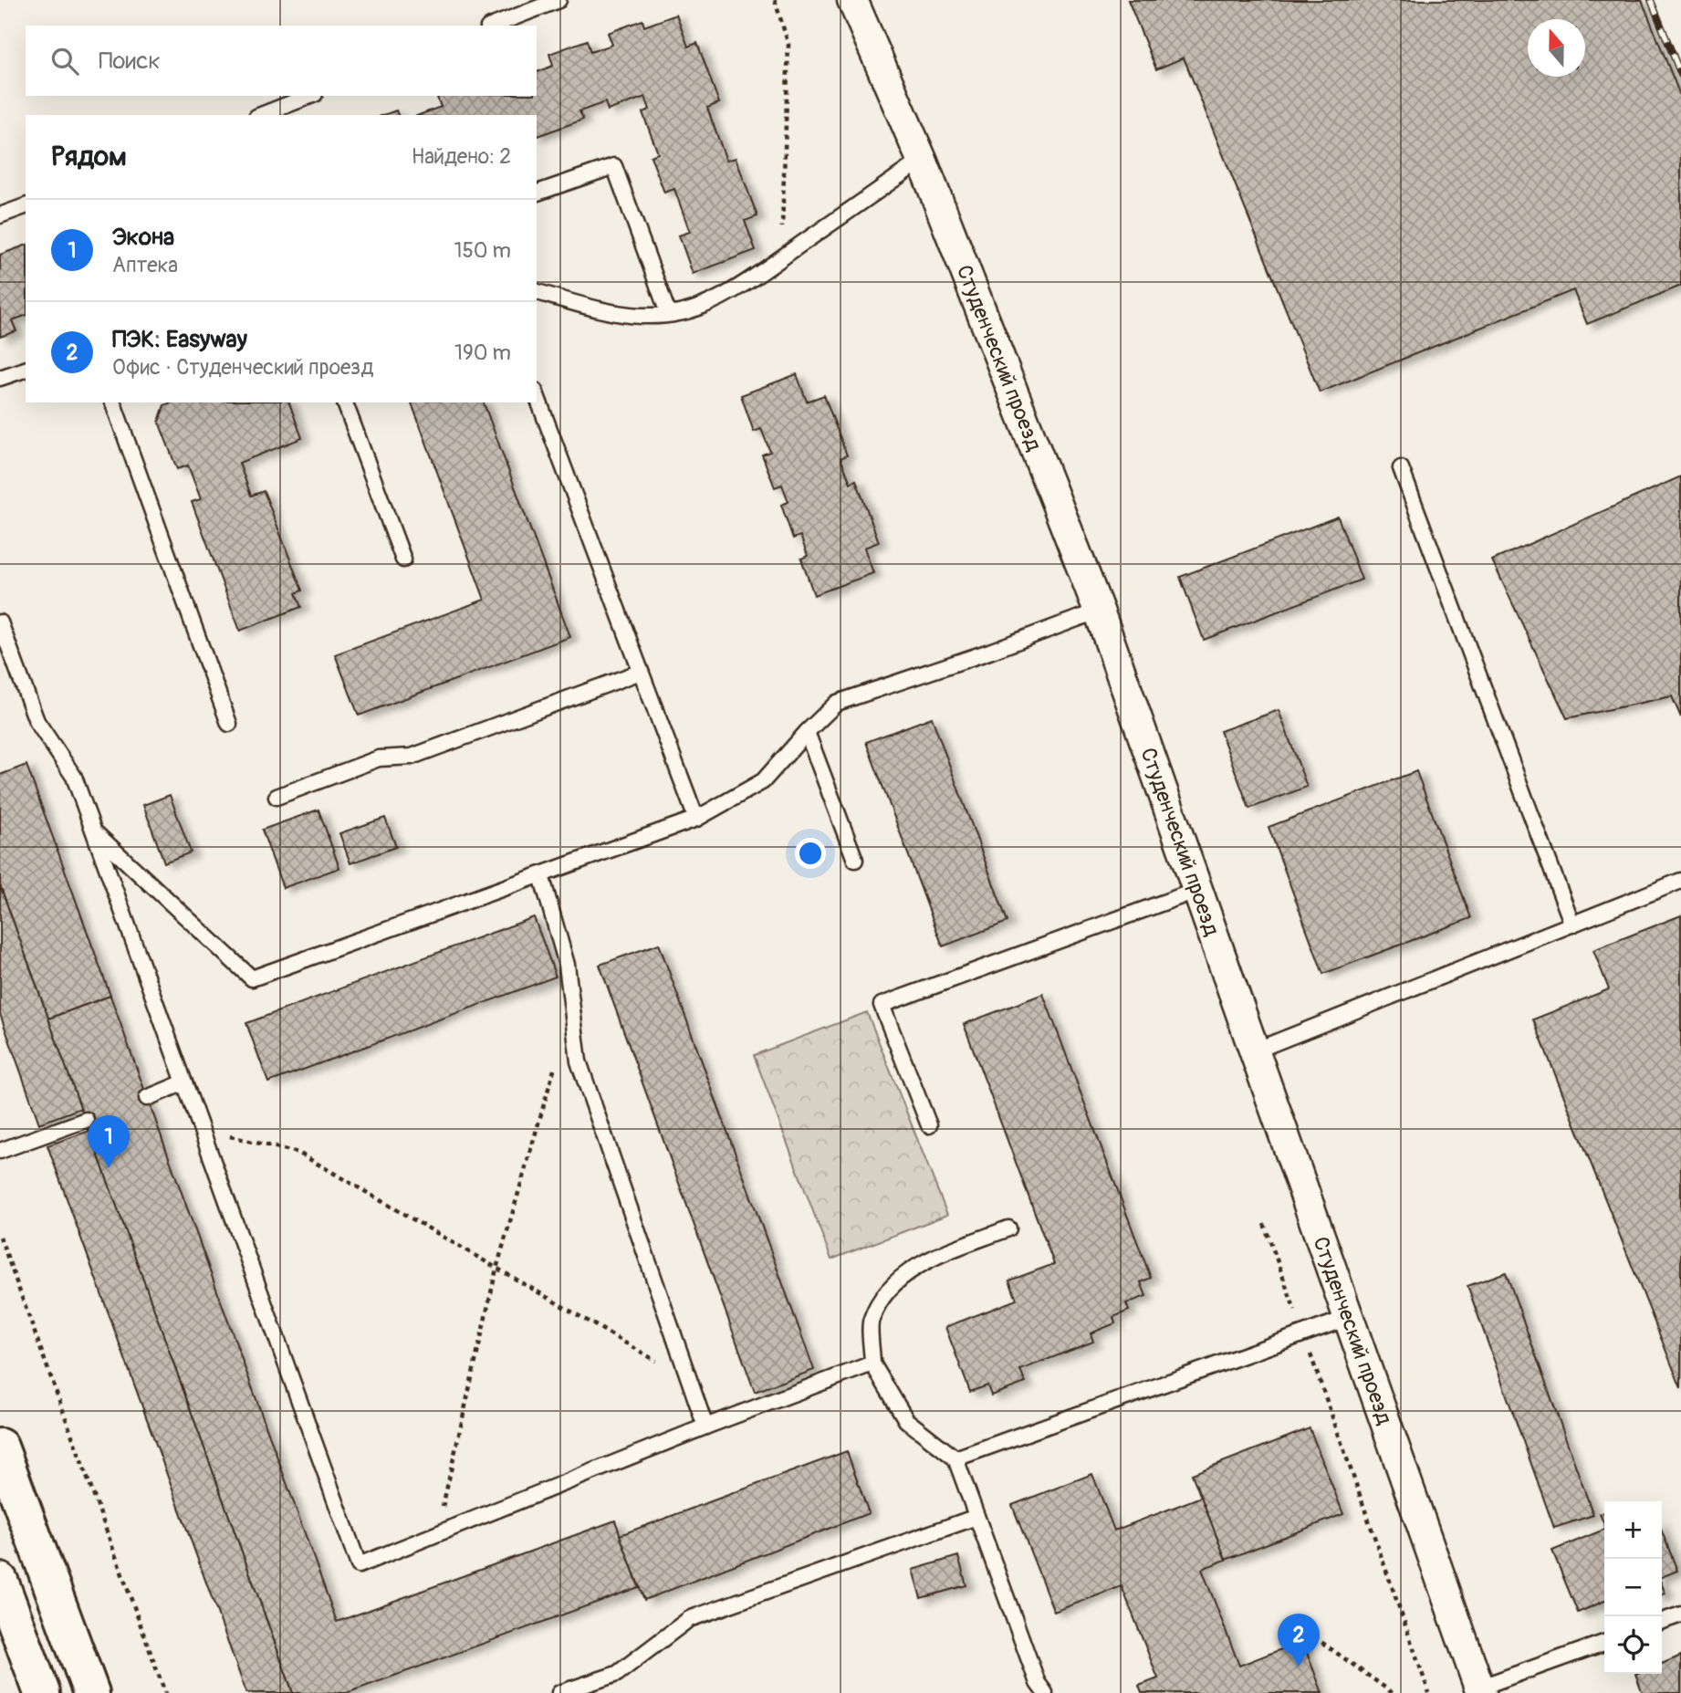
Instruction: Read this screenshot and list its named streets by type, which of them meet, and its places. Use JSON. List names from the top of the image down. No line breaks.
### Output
{"streets":{"street":["Студенческий проезд"]},"north":"top","page":{"search":"Поиск","heading":["Рядом","Найдено: 2"],"list":[{"mark":"1","name":"Экона","note":"Аптека","value":"150 m"},{"mark":"2","name":"ПЭК: Easyway","note":"Офис · Студенческий проезд","value":"190 m"}],"pins":["1","2"],"map_buttons":["+","−"]}}
